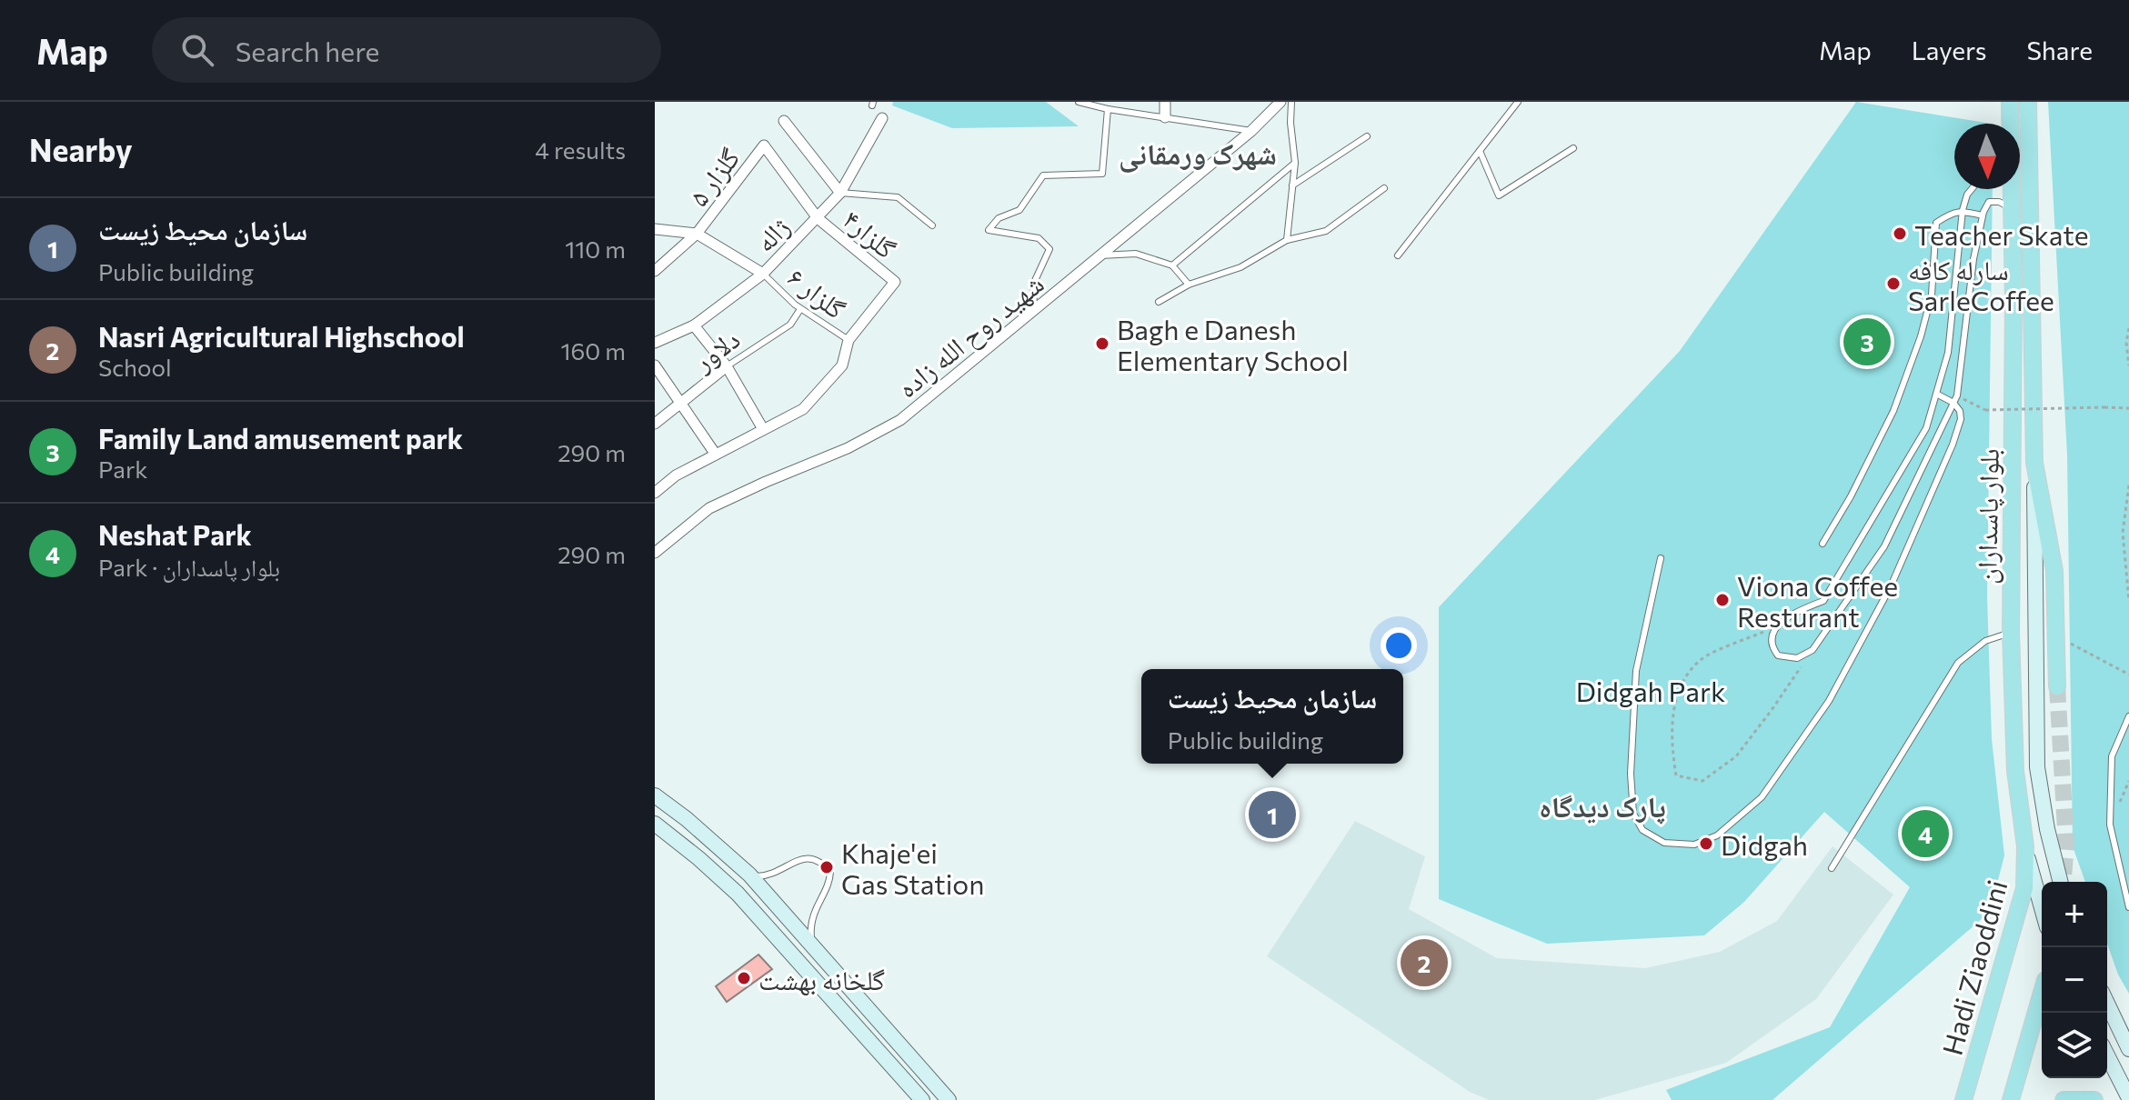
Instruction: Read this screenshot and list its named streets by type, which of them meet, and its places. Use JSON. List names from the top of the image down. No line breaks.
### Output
{"streets":{"main road":["بلوار پاسداران","Hadi Ziaoddini"],"street":["گلزار ۵","گلزار۴","ژاله","شهید روح الله زاده","دلاور"],"lane":["گلزار ۶"]},"crossings":[["گلزار ۵","گلزار۴"],["گلزار۴","ژاله"],["گلزار۴","گلزار ۶"],["ژاله","گلزار ۶"],["گلزار ۶","دلاور"],["بلوار پاسداران","Hadi Ziaoddini"]],"districts":["شهرک ورمقانی","پارک دیدگاه"],"parks":["Didgah Park"],"places":["Teacher Skate","سارله کافه SarleCoffee","Bagh e Danesh Elementary School","Viona Coffee Resturant","Didgah","Khaje'ei Gas Station","گلخانه بهشت"],"north":"bottom","page":{"header":"Map","search":"Search here","nav":["Map","Layers","Share"],"heading":["Nearby","4 results"],"list":[{"mark":"1","name":"سازمان محیط زیست","note":"Public building","value":"110 m"},{"mark":"2","name":"Nasri Agricultural Highschool","note":"School","value":"160 m"},{"mark":"3","name":"Family Land amusement park","note":"Park","value":"290 m"},{"mark":"4","name":"Neshat Park","note":"Park · بلوار پاسداران","value":"290 m"}],"pins":["3","1","4","2"],"popup":["سازمان محیط زیست","Public building"],"map_buttons":["+","−"]}}
